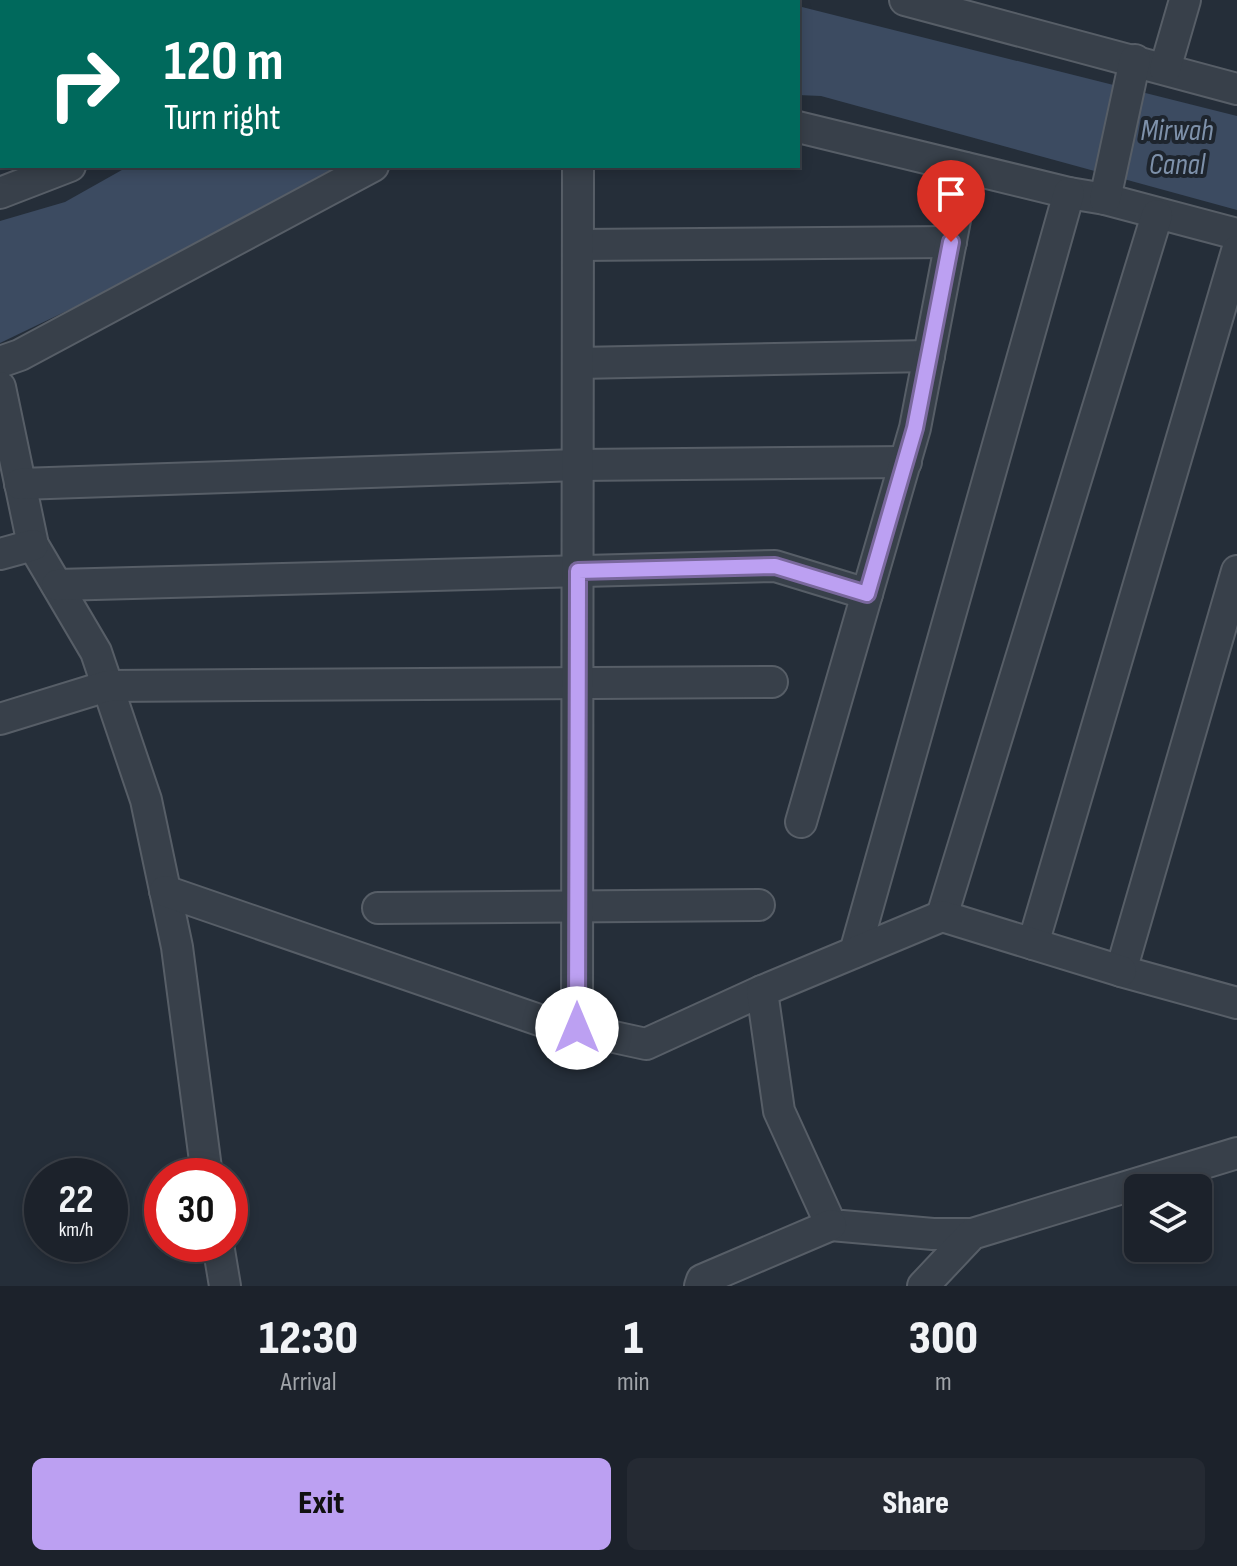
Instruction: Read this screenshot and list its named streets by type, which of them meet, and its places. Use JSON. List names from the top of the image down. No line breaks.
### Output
{"water":["Mirwah Canal"],"page":{"turn":["120 m","Turn right"],"speed":"22 km/h","limit":"30","eta":["12:30","Arrival","1","min","300","m"],"buttons":["Exit","Share"]}}
